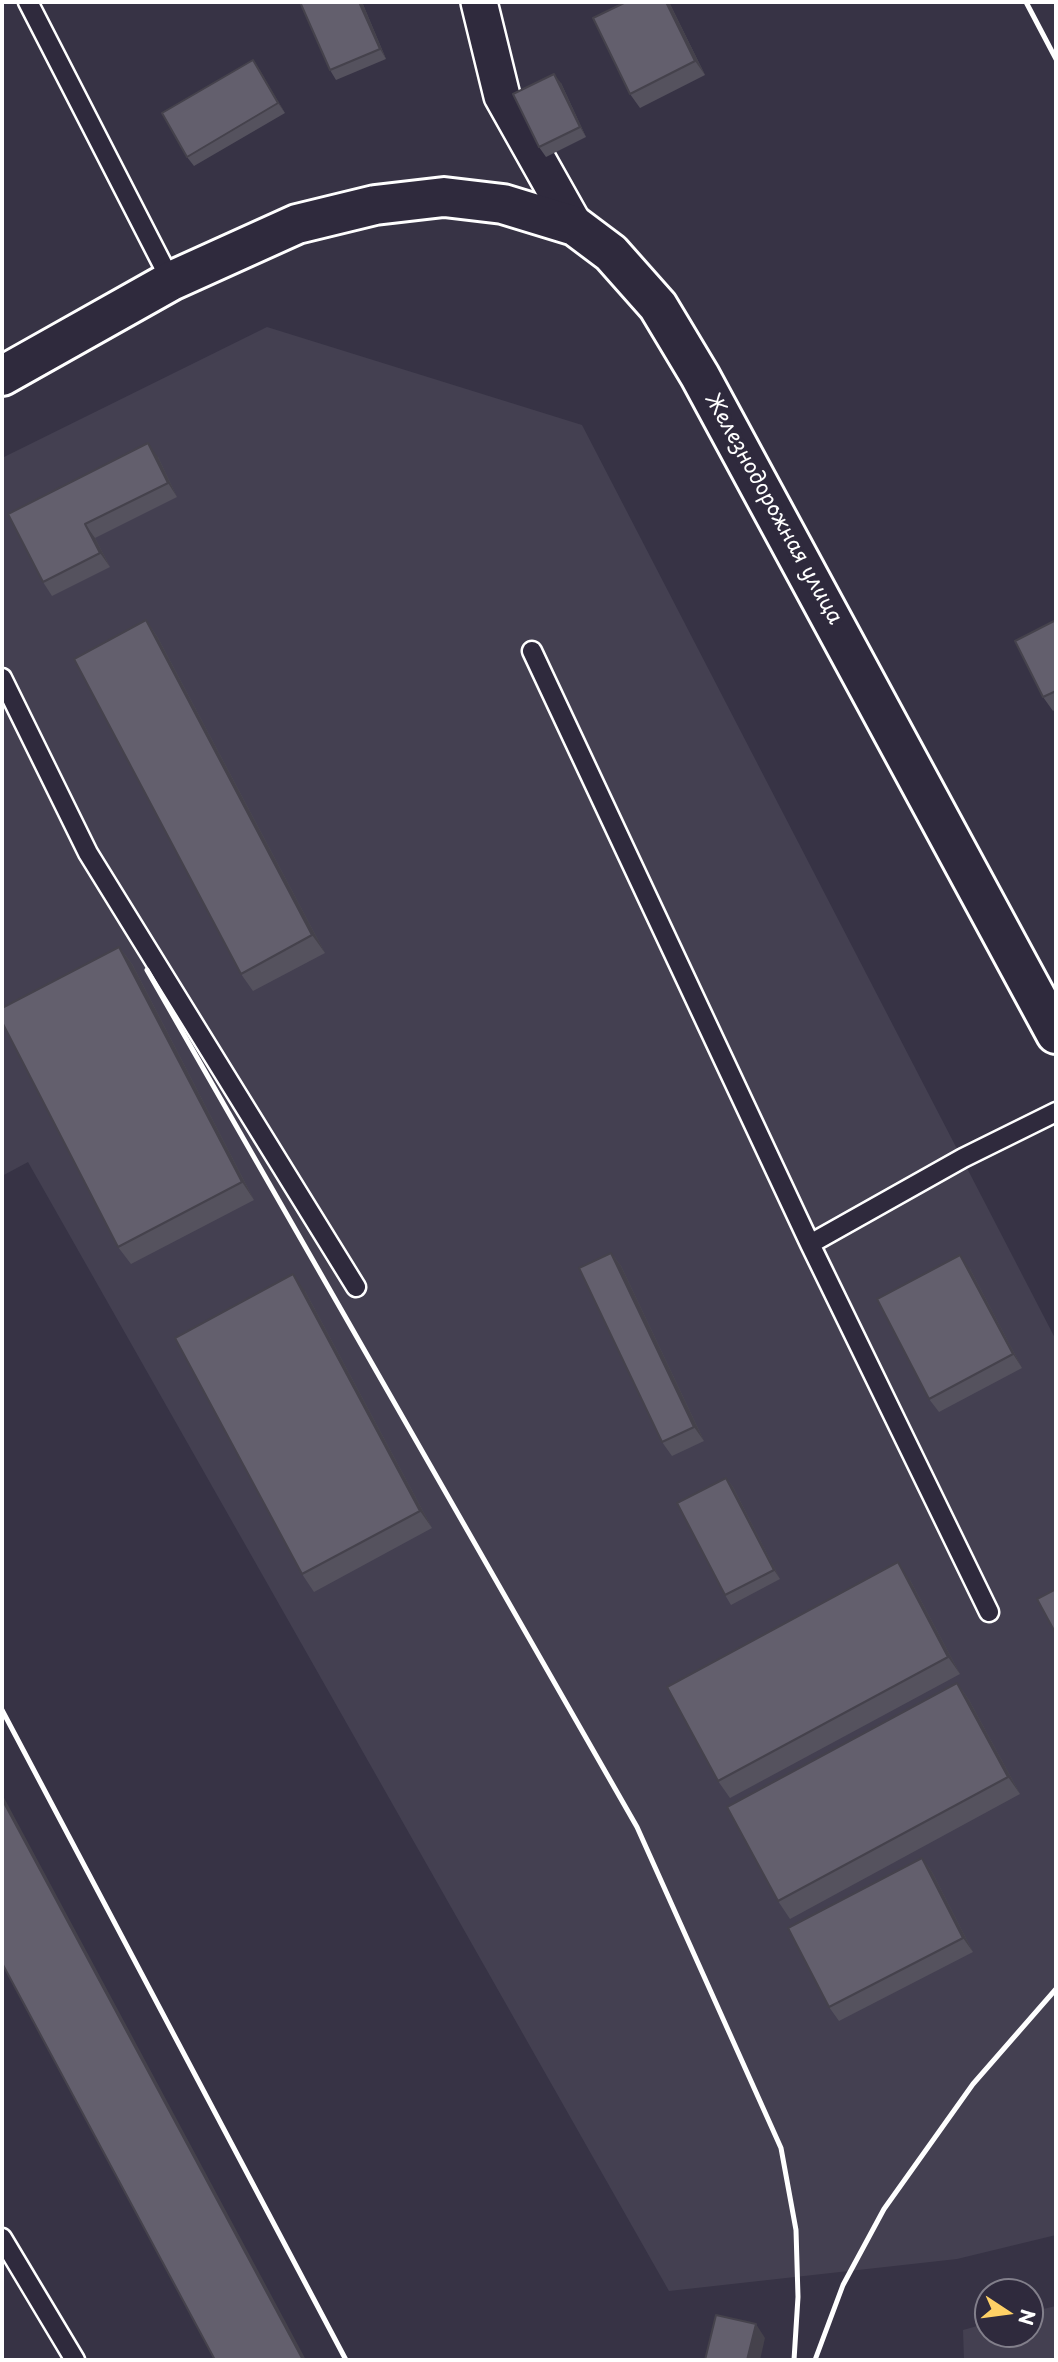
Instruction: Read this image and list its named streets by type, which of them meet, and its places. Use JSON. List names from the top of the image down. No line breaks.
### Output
{"streets":{"street":["Железнодорожная улица"]},"north":"right"}
